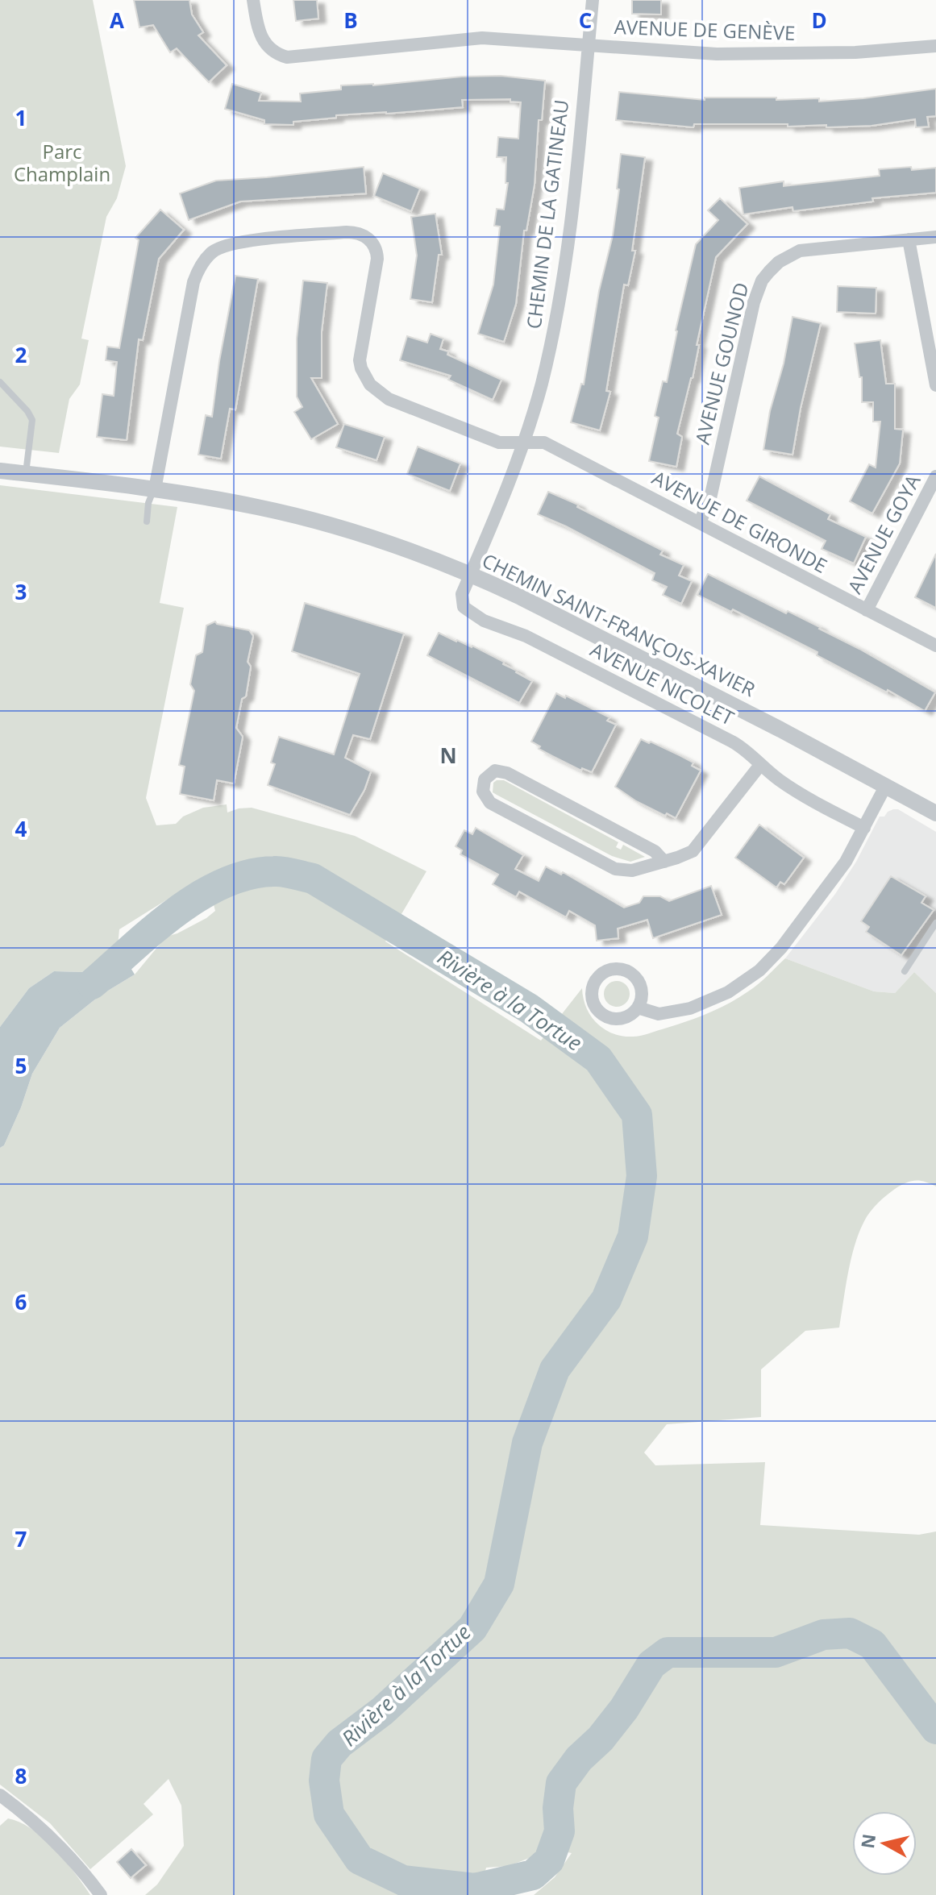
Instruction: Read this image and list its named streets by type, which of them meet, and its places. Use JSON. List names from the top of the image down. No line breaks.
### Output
{"streets":{"street":["AVENUE DE GENÈVE","CHEMIN DE LA GATINEAU","AVENUE GOUNOD","AVENUE DE GIRONDE","AVENUE GOYA","CHEMIN SAINT-FRANÇOIS-XAVIER","AVENUE NICOLET"]},"crossings":[["AVENUE DE GENÈVE","CHEMIN DE LA GATINEAU"],["CHEMIN DE LA GATINEAU","AVENUE DE GIRONDE"],["CHEMIN DE LA GATINEAU","CHEMIN SAINT-FRANÇOIS-XAVIER"],["CHEMIN DE LA GATINEAU","AVENUE NICOLET"],["AVENUE GOUNOD","AVENUE DE GIRONDE"],["AVENUE DE GIRONDE","AVENUE GOYA"],["AVENUE DE GIRONDE","CHEMIN SAINT-FRANÇOIS-XAVIER"],["CHEMIN SAINT-FRANÇOIS-XAVIER","AVENUE NICOLET"]],"districts":["N"],"water":["Rivière à la Tortue"],"parks":["Parc Champlain"],"north":"left","grid":{"columns":["A","B","C","D"],"rows":["1","2","3","4","5","6","7","8"]}}
